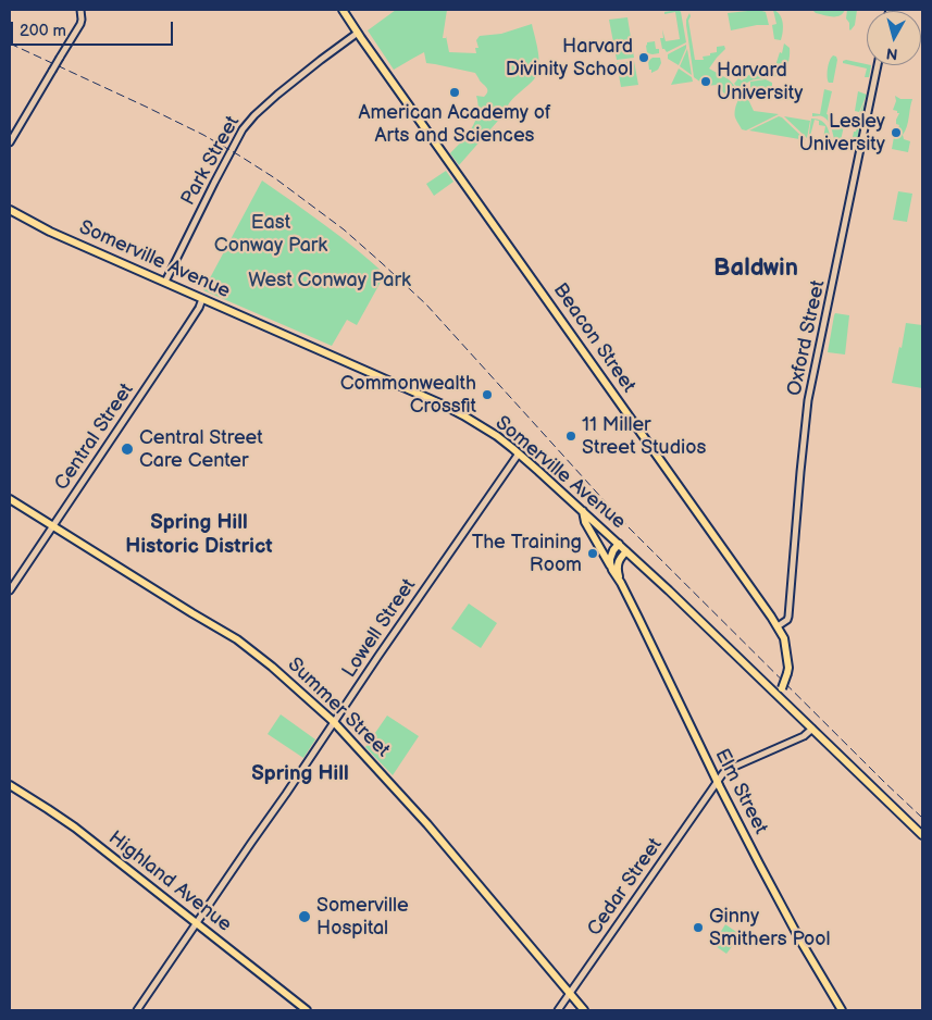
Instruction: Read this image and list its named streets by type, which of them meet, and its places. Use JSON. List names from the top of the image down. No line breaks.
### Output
{"streets":{"main road":["Somerville Avenue","Beacon Street","Summer Street","Elm Street","Highland Avenue"],"street":["Park Street","Oxford Street","Central Street","Lowell Street","Cedar Street"]},"crossings":[["Park Street","Somerville Avenue"],["Park Street","Beacon Street"],["Somerville Avenue","Beacon Street"],["Somerville Avenue","Central Street"],["Somerville Avenue","Lowell Street"],["Somerville Avenue","Elm Street"],["Somerville Avenue","Cedar Street"],["Beacon Street","Oxford Street"],["Central Street","Summer Street"],["Lowell Street","Summer Street"],["Lowell Street","Highland Avenue"],["Summer Street","Cedar Street"],["Elm Street","Cedar Street"]],"districts":["Baldwin","Spring Hill Historic District","Spring Hill"],"parks":["East Conway Park","West Conway Park"],"places":["Harvard Divinity School","Harvard University","American Academy of Arts and Sciences","Lesley University","Commonwealth Crossfit","11 Miller Street Studios","Central Street Care Center","The Training Room","Somerville Hospital","Ginny Smithers Pool"],"scale_bar":"200 m","north":"bottom"}
